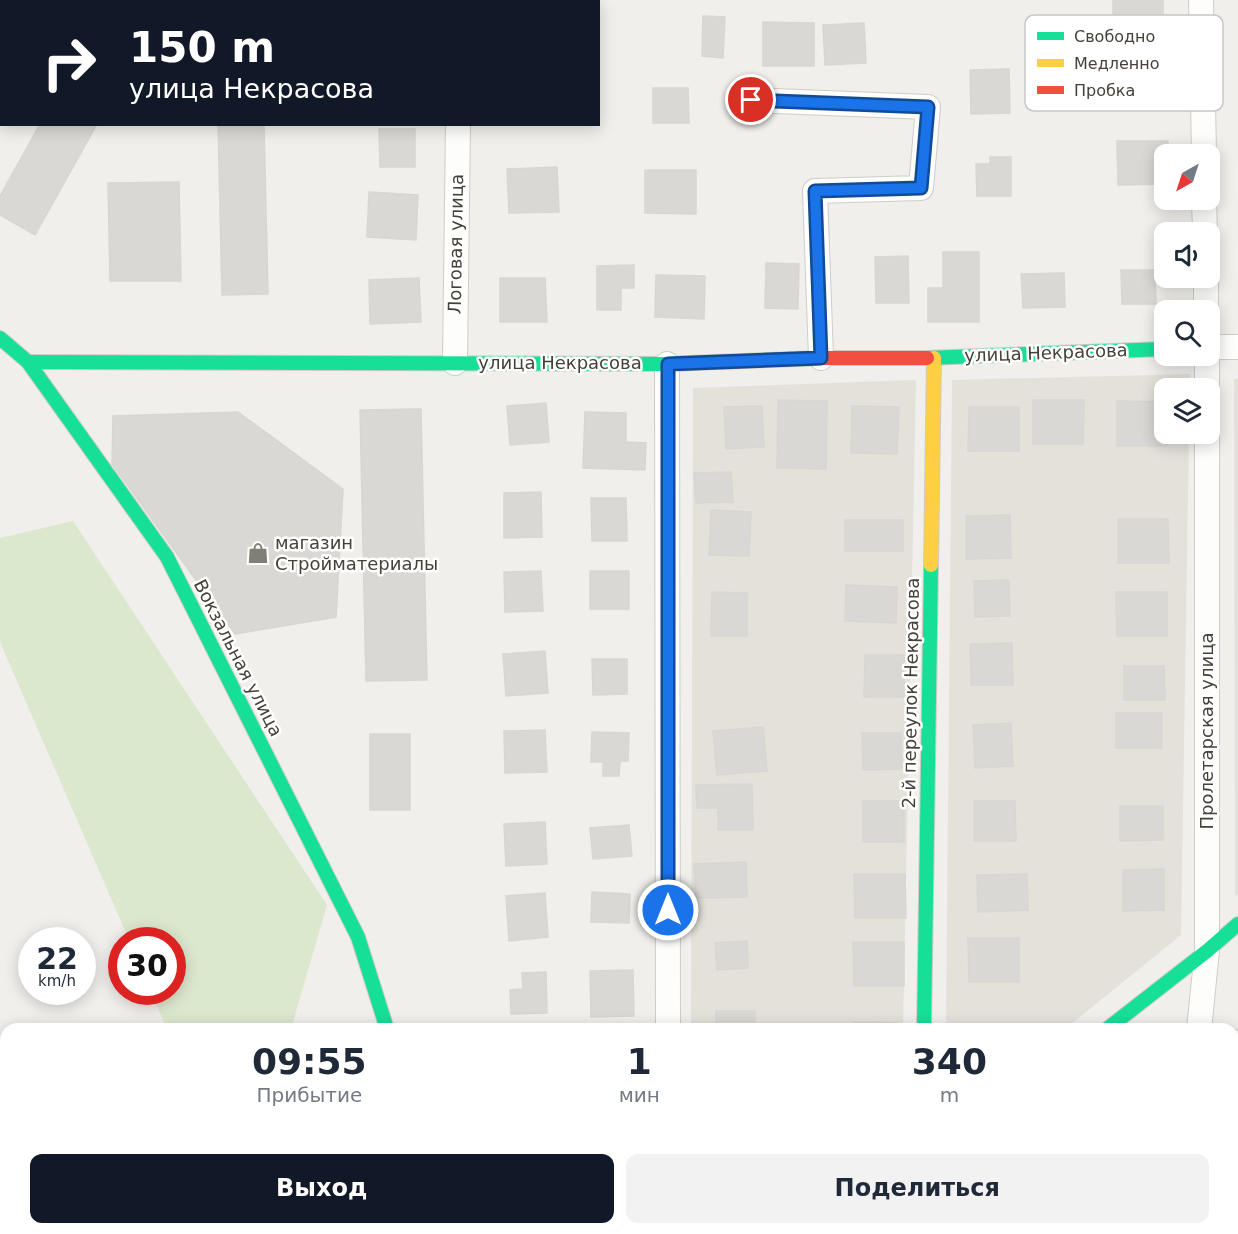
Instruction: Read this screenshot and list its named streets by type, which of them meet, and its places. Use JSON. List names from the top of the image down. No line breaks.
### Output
{"streets":{"street":["Логовая улица","улица Некрасова","Вокзальная улица","2-й переулок Некрасова","Пролетарская улица"]},"crossings":[["Логовая улица","улица Некрасова"],["улица Некрасова","Вокзальная улица"],["улица Некрасова","2-й переулок Некрасова"]],"places":{"shop":["магазин Стройматериалы"]},"legend":["Свободно","Медленно","Пробка"],"north":"bottom left","page":{"turn":["150 m","улица Некрасова"],"speed":"22 km/h","limit":"30","eta":["09:55","Прибытие","1","мин","340","m"],"buttons":["Выход","Поделиться"]}}
